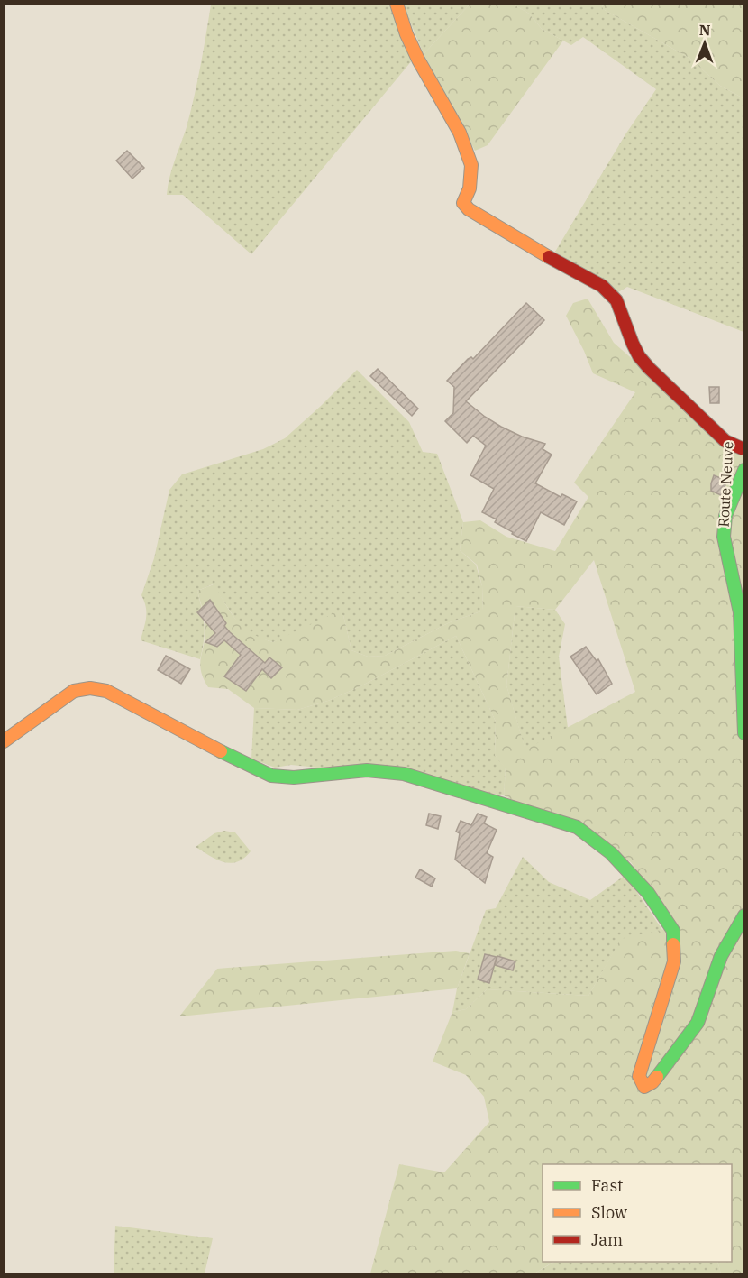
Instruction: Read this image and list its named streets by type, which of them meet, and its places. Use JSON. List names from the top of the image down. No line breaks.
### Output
{"streets":{"street":["Route Neuve"]},"legend":["Fast","Slow","Jam"],"north":"top"}
